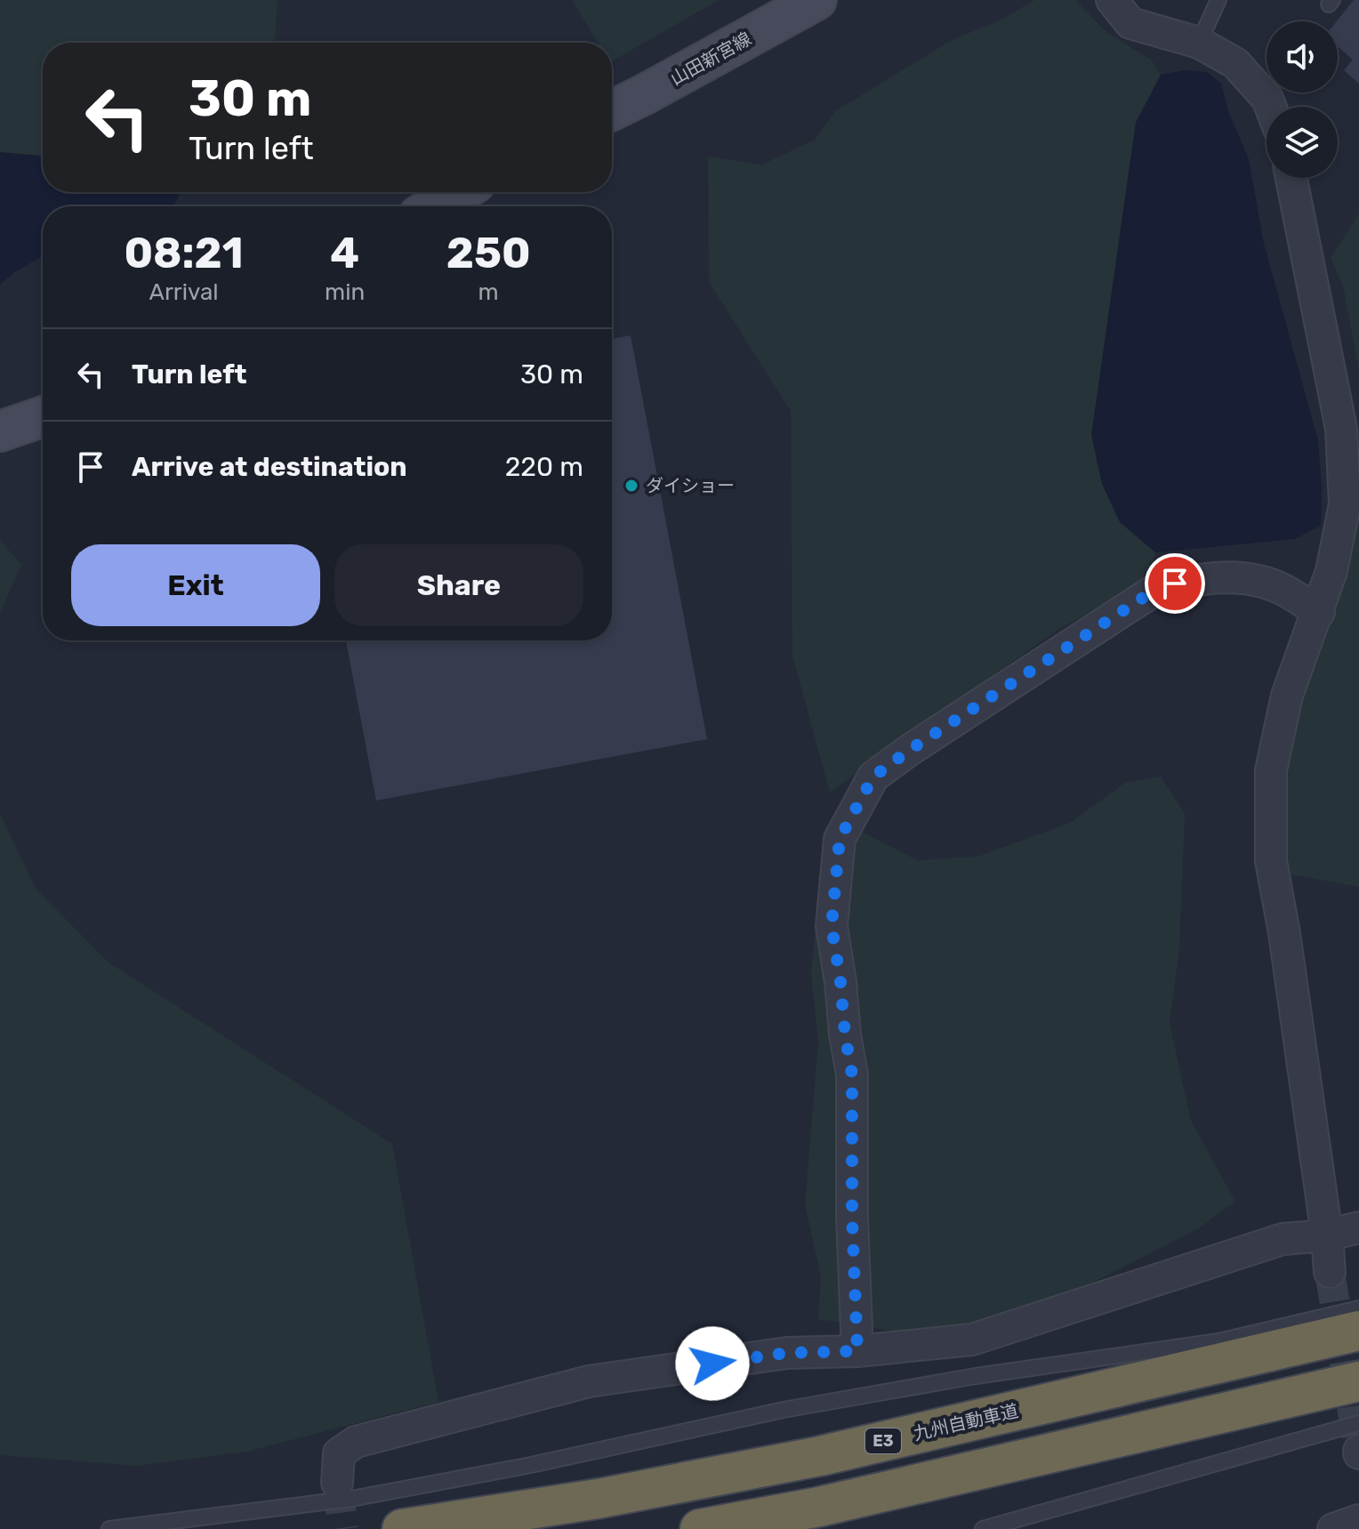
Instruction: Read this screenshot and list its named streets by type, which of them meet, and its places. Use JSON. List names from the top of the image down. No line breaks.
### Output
{"streets":{"highway":["九州自動車道","E3"],"main road":["山田新宮線"]},"places":["ダイショー"],"page":{"turn":["30 m","Turn left"],"eta":["08:21","Arrival","4","min","250","m"],"list":[{"name":"Turn left","value":"30 m"},{"name":"Arrive at destination","value":"220 m"}],"buttons":["Exit","Share"]}}
